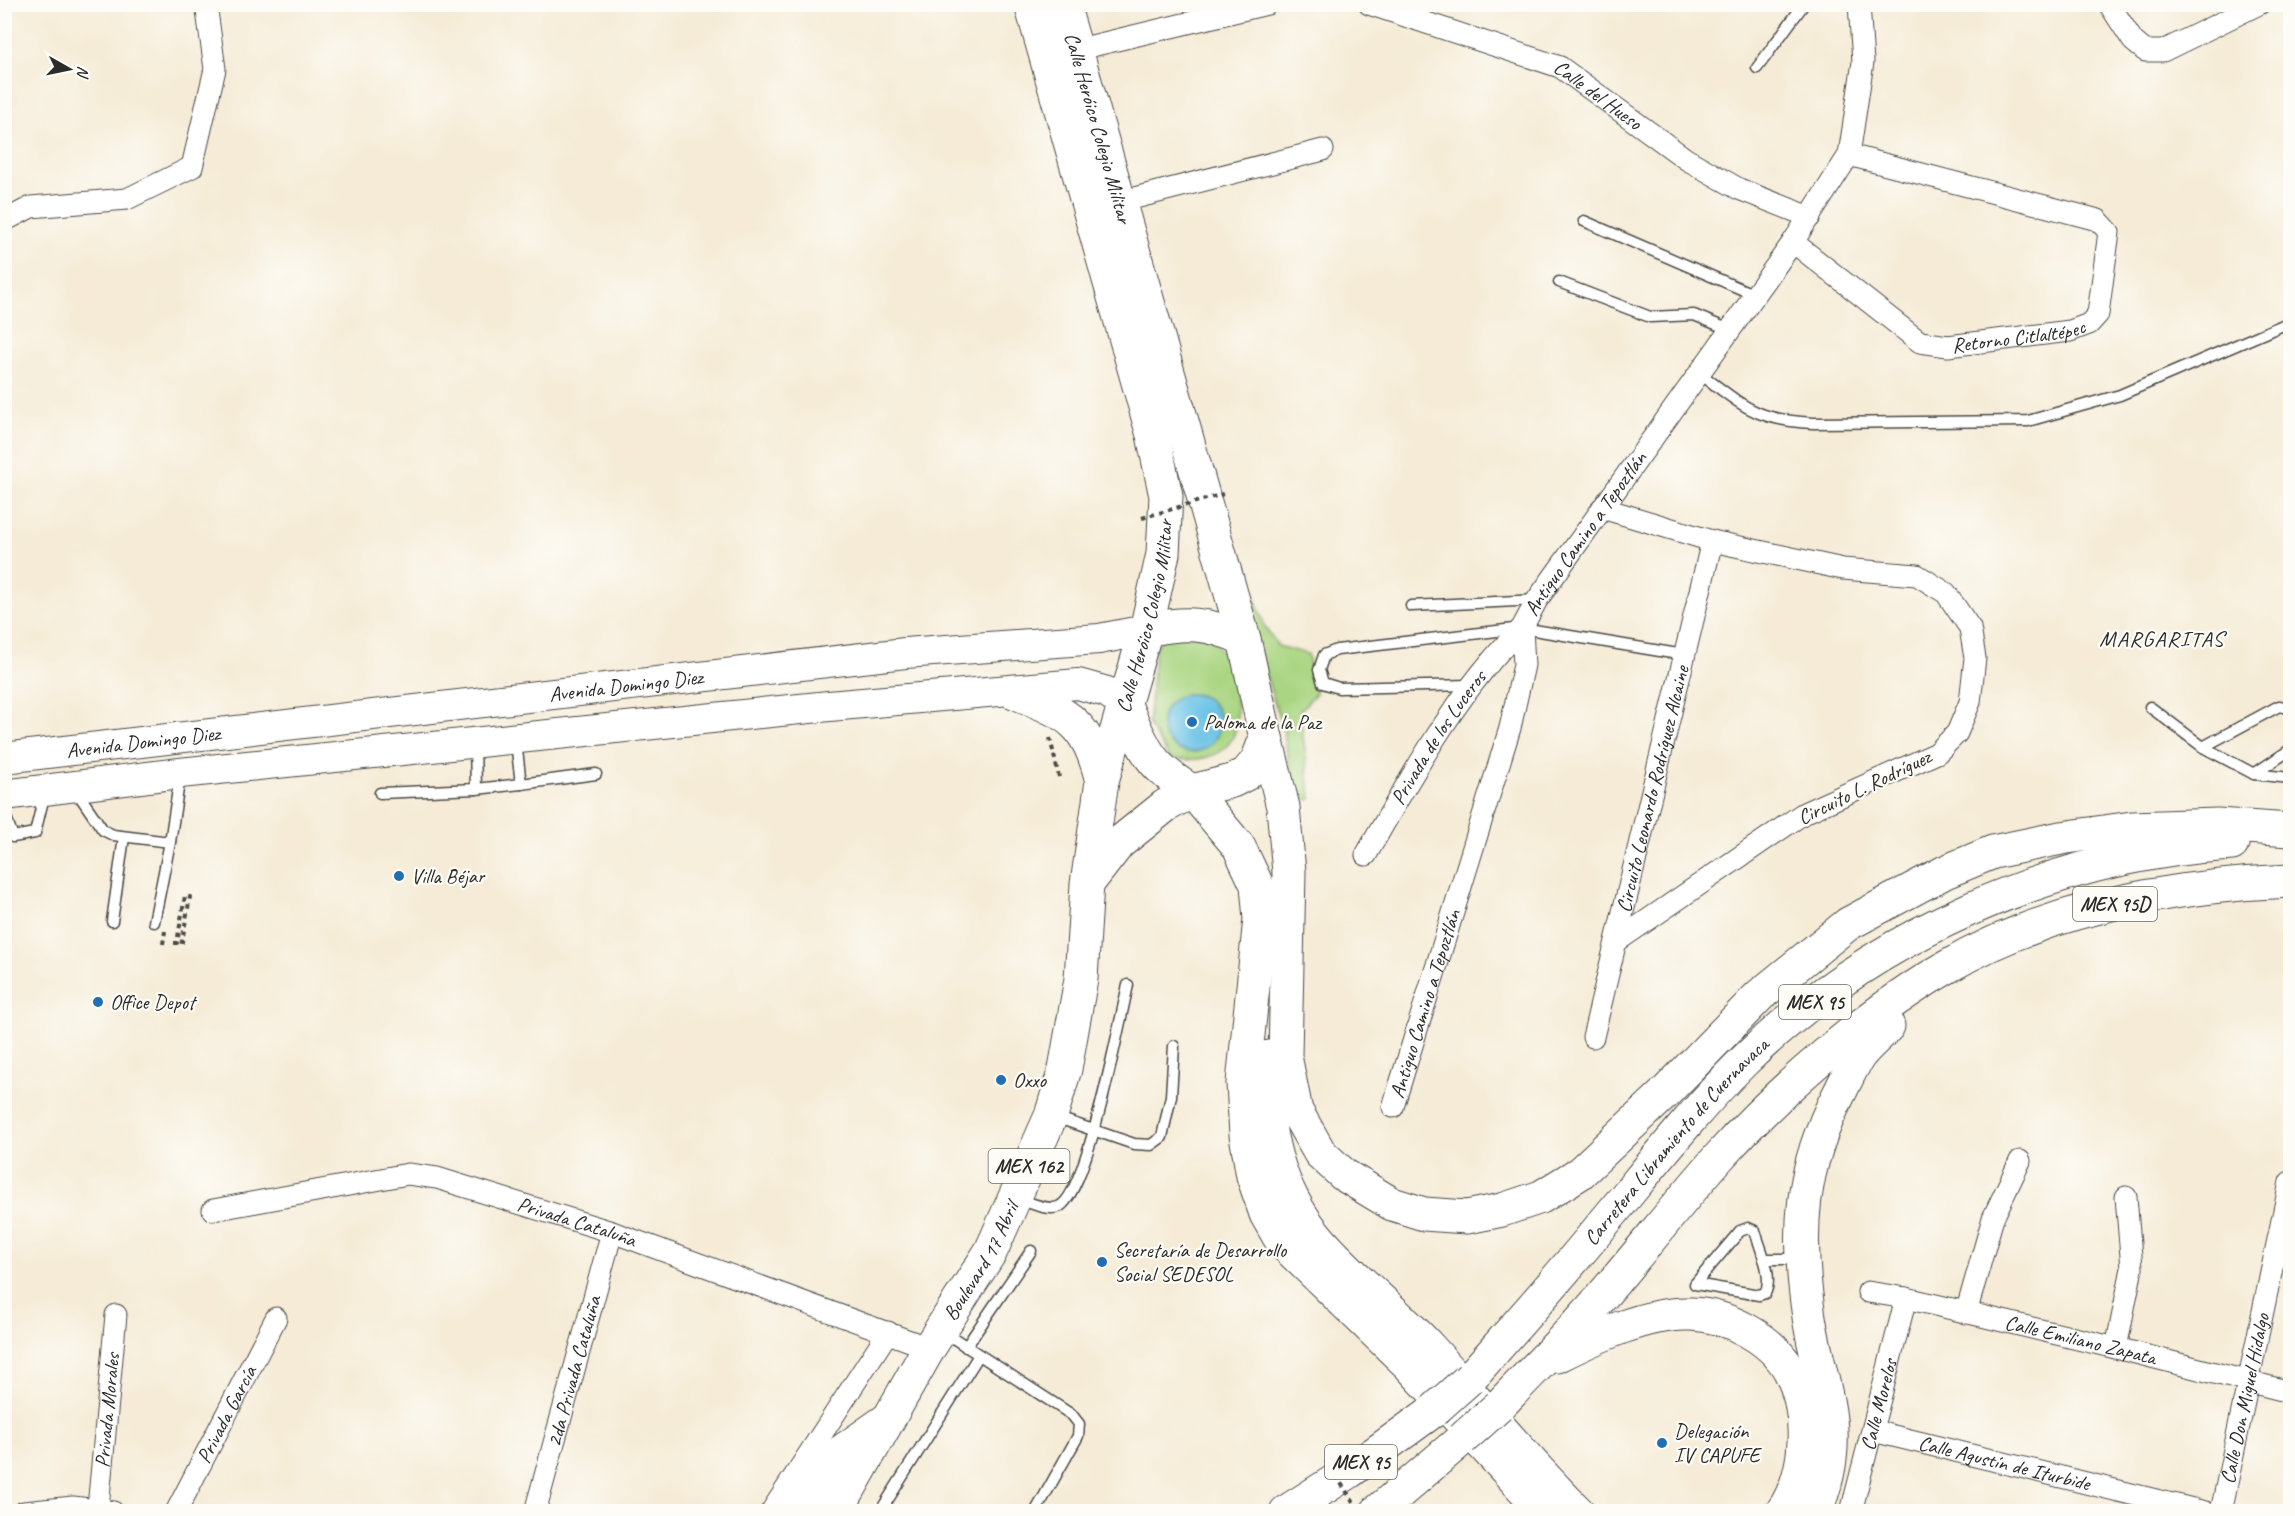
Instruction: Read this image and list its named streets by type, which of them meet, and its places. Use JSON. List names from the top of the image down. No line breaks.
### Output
{"streets":{"main road":["Calle Heróico Colegio Militar","Avenida Domingo Diez","MEX 95D","MEX 95","Carretera Libramiento de Cuernavaca","MEX 162","Boulevard 17 Abril"],"street":["Calle del Hueso","Retorno Citlaltépec","Antiguo Camino a Tepoztlán","Privada de los Luceros","Circuito L. Rodríguez","Circuito Leonardo Rodríguez Alcaine","Privada Cataluña","Calle Emiliano Zapata","2da Privada Cataluña","Calle Don Miguel Hidalgo","Calle Morelos","Privada Morales","Privada García","Calle Agustín de Iturbide"]},"crossings":[["Calle del Hueso","Antiguo Camino a Tepoztlán"],["Calle Heróico Colegio Militar","Avenida Domingo Diez"],["Calle Heróico Colegio Militar","Boulevard 17 Abril"],["Retorno Citlaltépec","Antiguo Camino a Tepoztlán"],["Antiguo Camino a Tepoztlán","Privada de los Luceros"],["Antiguo Camino a Tepoztlán","Circuito L. Rodríguez"],["Avenida Domingo Diez","Boulevard 17 Abril"],["Circuito L. Rodríguez","Circuito Leonardo Rodríguez Alcaine"],["MEX 95D","Carretera Libramiento de Cuernavaca"],["Privada Cataluña","Boulevard 17 Abril"],["Privada Cataluña","2da Privada Cataluña"],["Calle Emiliano Zapata","Calle Don Miguel Hidalgo"],["Calle Emiliano Zapata","Calle Morelos"],["Calle Morelos","Calle Agustín de Iturbide"]],"districts":["MARGARITAS"],"places":["Paloma de la Paz","Villa Béjar","Office Depot","Oxxo","Secretaría de Desarrollo Social SEDESOL","Delegación IV CAPUFE"],"north":"right"}
